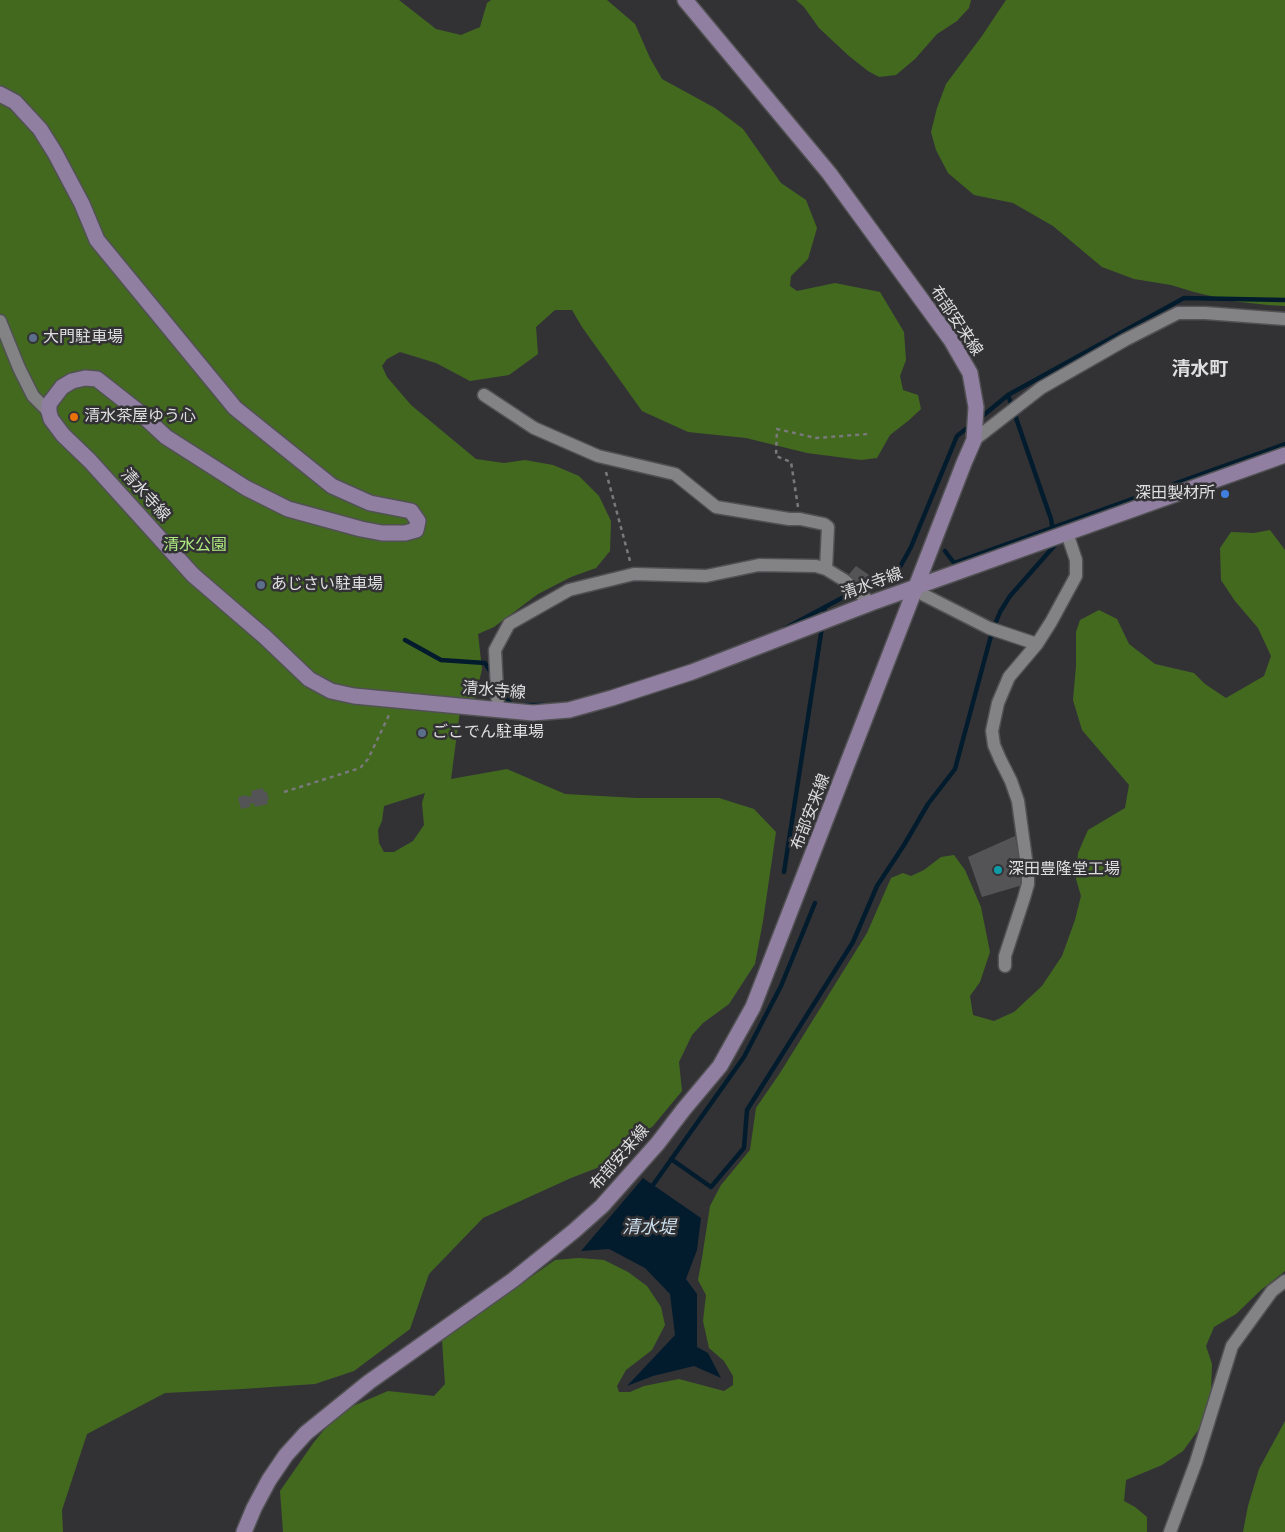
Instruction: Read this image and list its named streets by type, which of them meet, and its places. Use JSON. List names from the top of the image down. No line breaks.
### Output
{"streets":{"main road":["布部安来線","清水寺線"]},"crossings":[["布部安来線","清水寺線"]],"districts":["清水町"],"water":["清水堤"],"parks":["清水公園"],"places":["大門駐車場","清水茶屋ゆう心","深田製材所","あじさい駐車場","ごこでん駐車場","深田豊隆堂工場"]}
